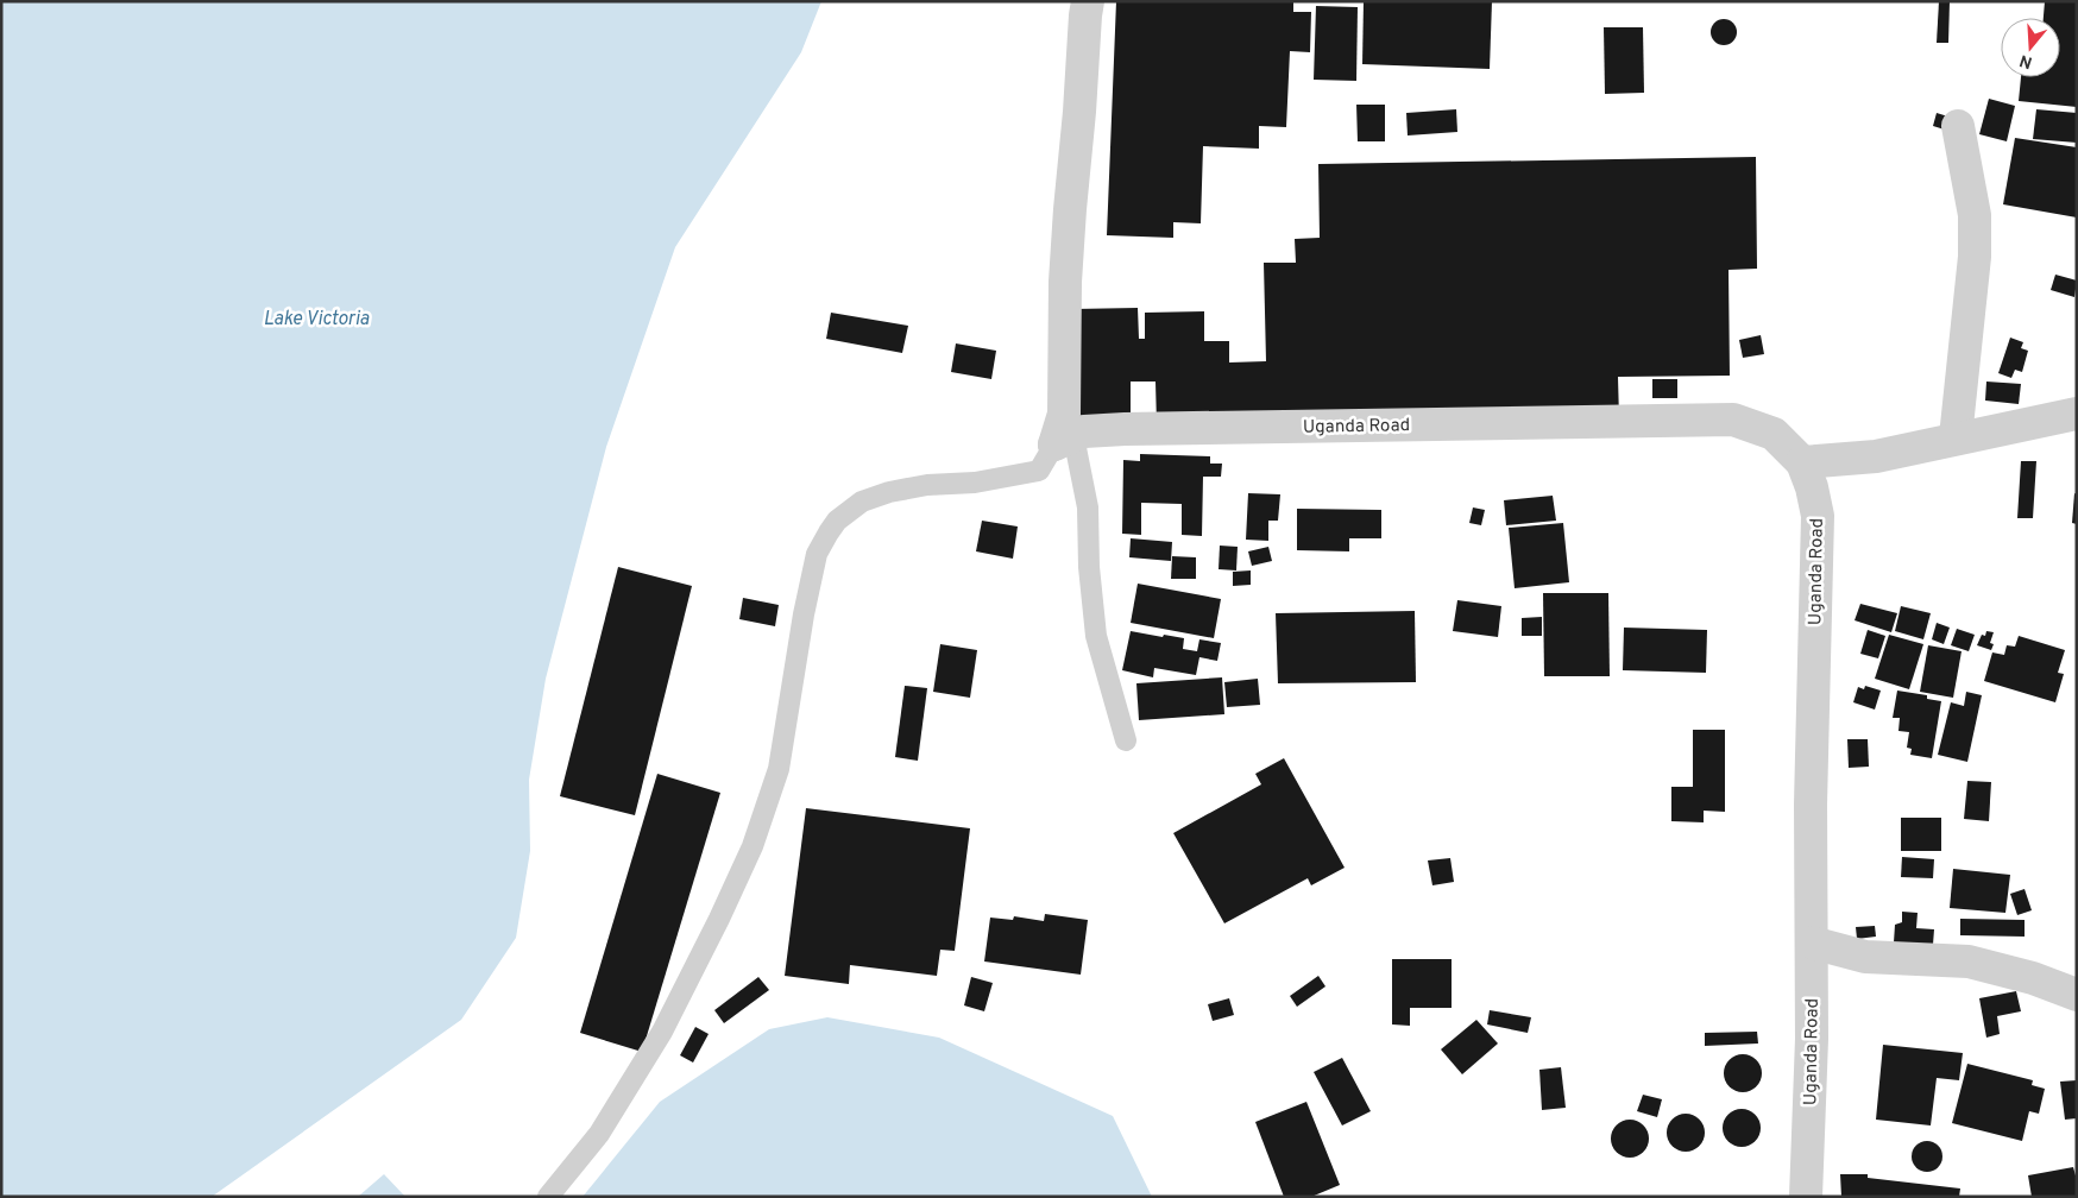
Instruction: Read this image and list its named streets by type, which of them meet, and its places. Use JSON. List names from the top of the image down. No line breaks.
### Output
{"streets":{"street":["Uganda Road"]},"water":["Lake Victoria"],"north":"bottom"}
